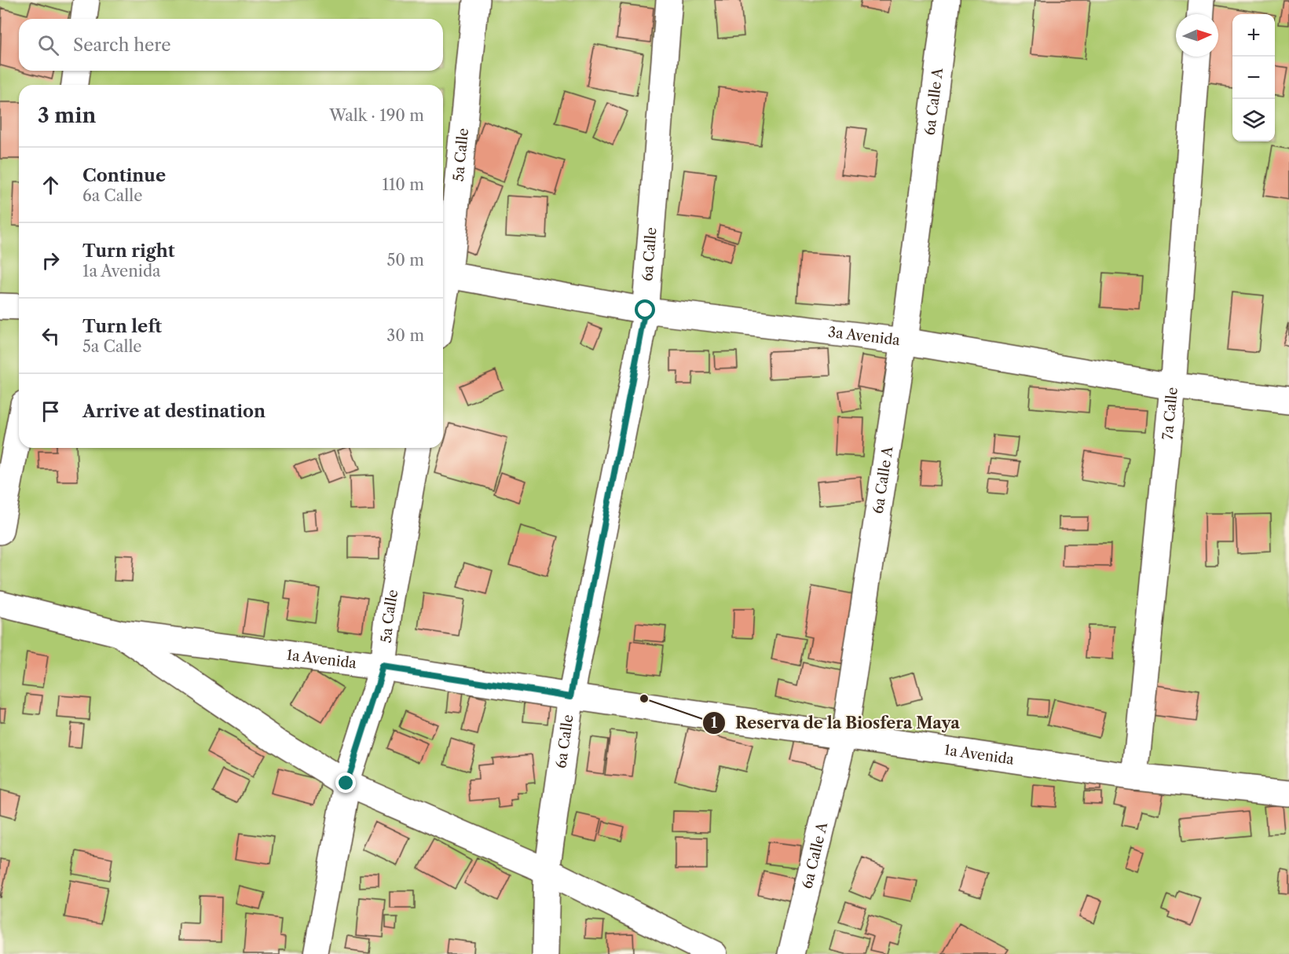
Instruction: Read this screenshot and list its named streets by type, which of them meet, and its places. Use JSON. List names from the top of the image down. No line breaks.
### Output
{"streets":{"street":["6a Calle A","5a Calle","6a Calle","3a Avenida","7a Calle","1a Avenida"]},"crossings":[["6a Calle A","3a Avenida"],["6a Calle A","1a Avenida"],["5a Calle","3a Avenida"],["5a Calle","1a Avenida"],["6a Calle","3a Avenida"],["6a Calle","1a Avenida"],["3a Avenida","7a Calle"],["7a Calle","1a Avenida"]],"places":["Reserva de la Biosfera Maya"],"north":"right","page":{"map_buttons":["+","−"],"search":"Search here","heading":["3 min","Walk · 190 m"],"list":[["Continue","6a Calle","110 m"],["Turn right","1a Avenida","50 m"],["Turn left","5a Calle","30 m"],"Arrive at destination"]}}
